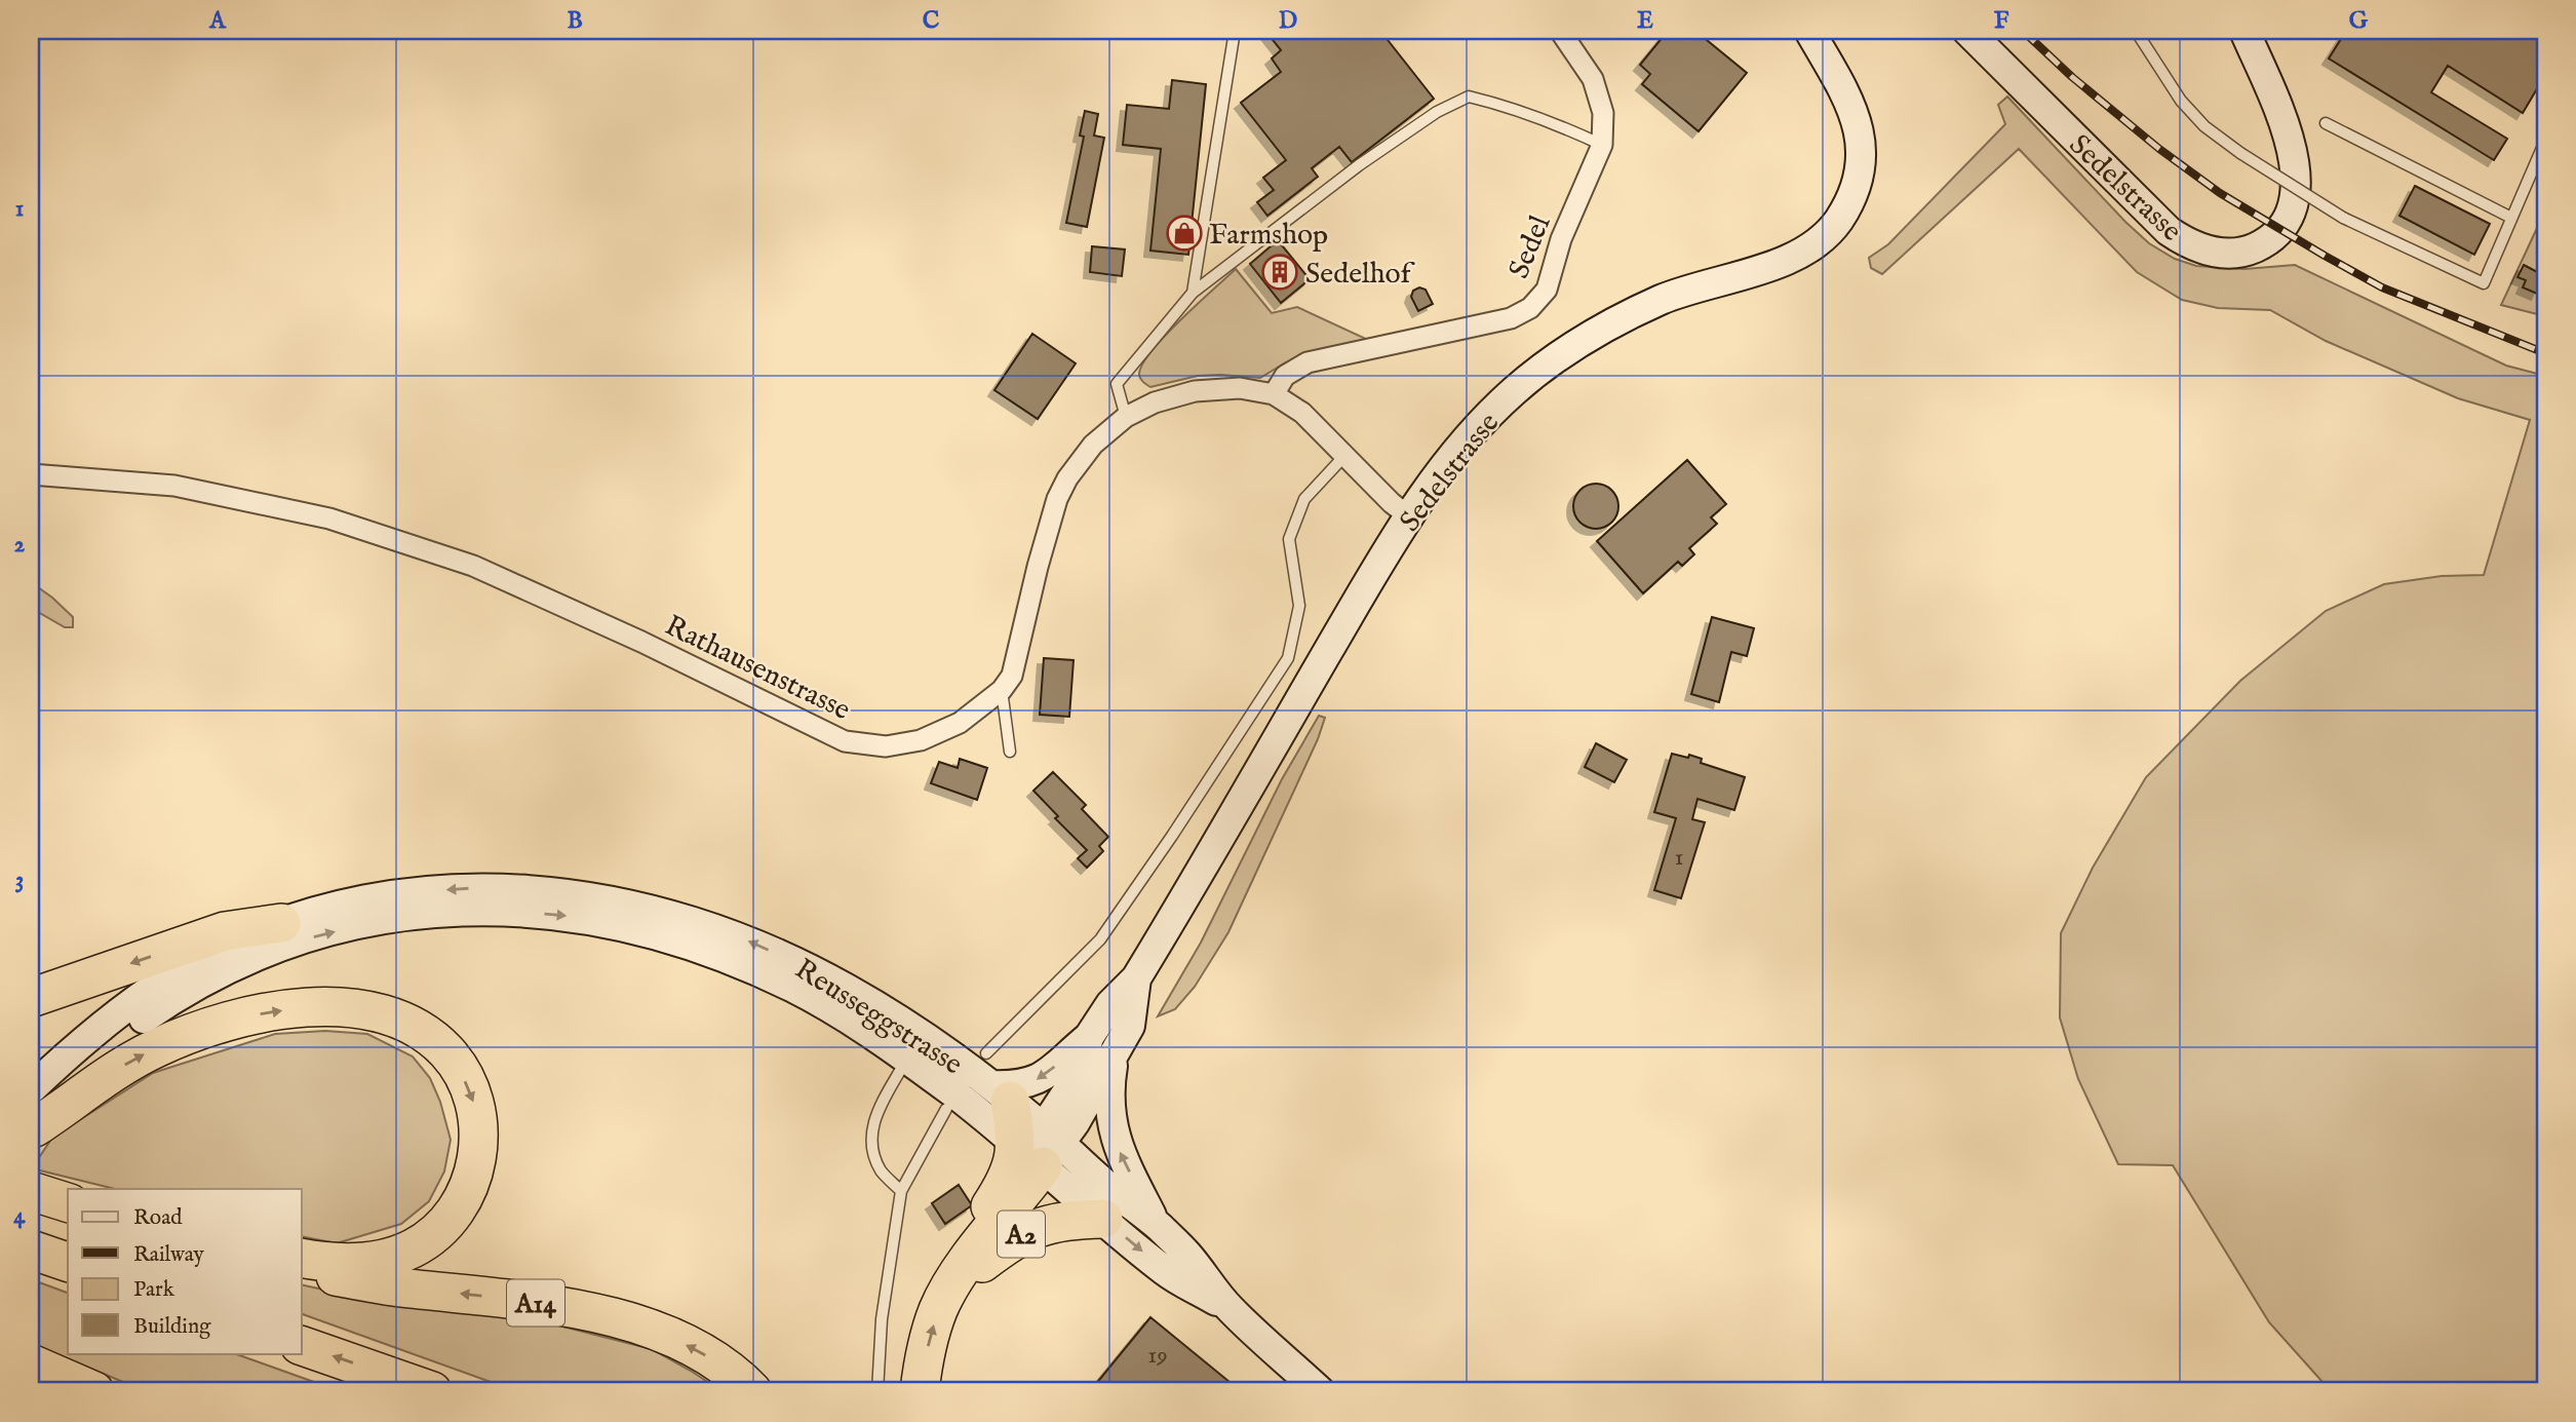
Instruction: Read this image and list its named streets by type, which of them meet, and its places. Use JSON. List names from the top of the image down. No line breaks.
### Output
{"streets":{"highway":["A2","A14"],"main road":["Sedelstrasse","Reusseggstrasse"],"street":["Sedel","Rathausenstrasse"]},"crossings":[["Sedelstrasse","Rathausenstrasse"],["Sedelstrasse","Reusseggstrasse"],["Sedelstrasse","A2"],["Sedel","Rathausenstrasse"],["Reusseggstrasse","A2"]],"places":{"shop":["Farmshop"],"building":["Sedelhof"]},"house_numbers":["1","19"],"legend":["Road","Railway","Park","Building"],"grid":{"columns":["A","B","C","D","E","F","G"],"rows":["1","2","3","4"]}}
